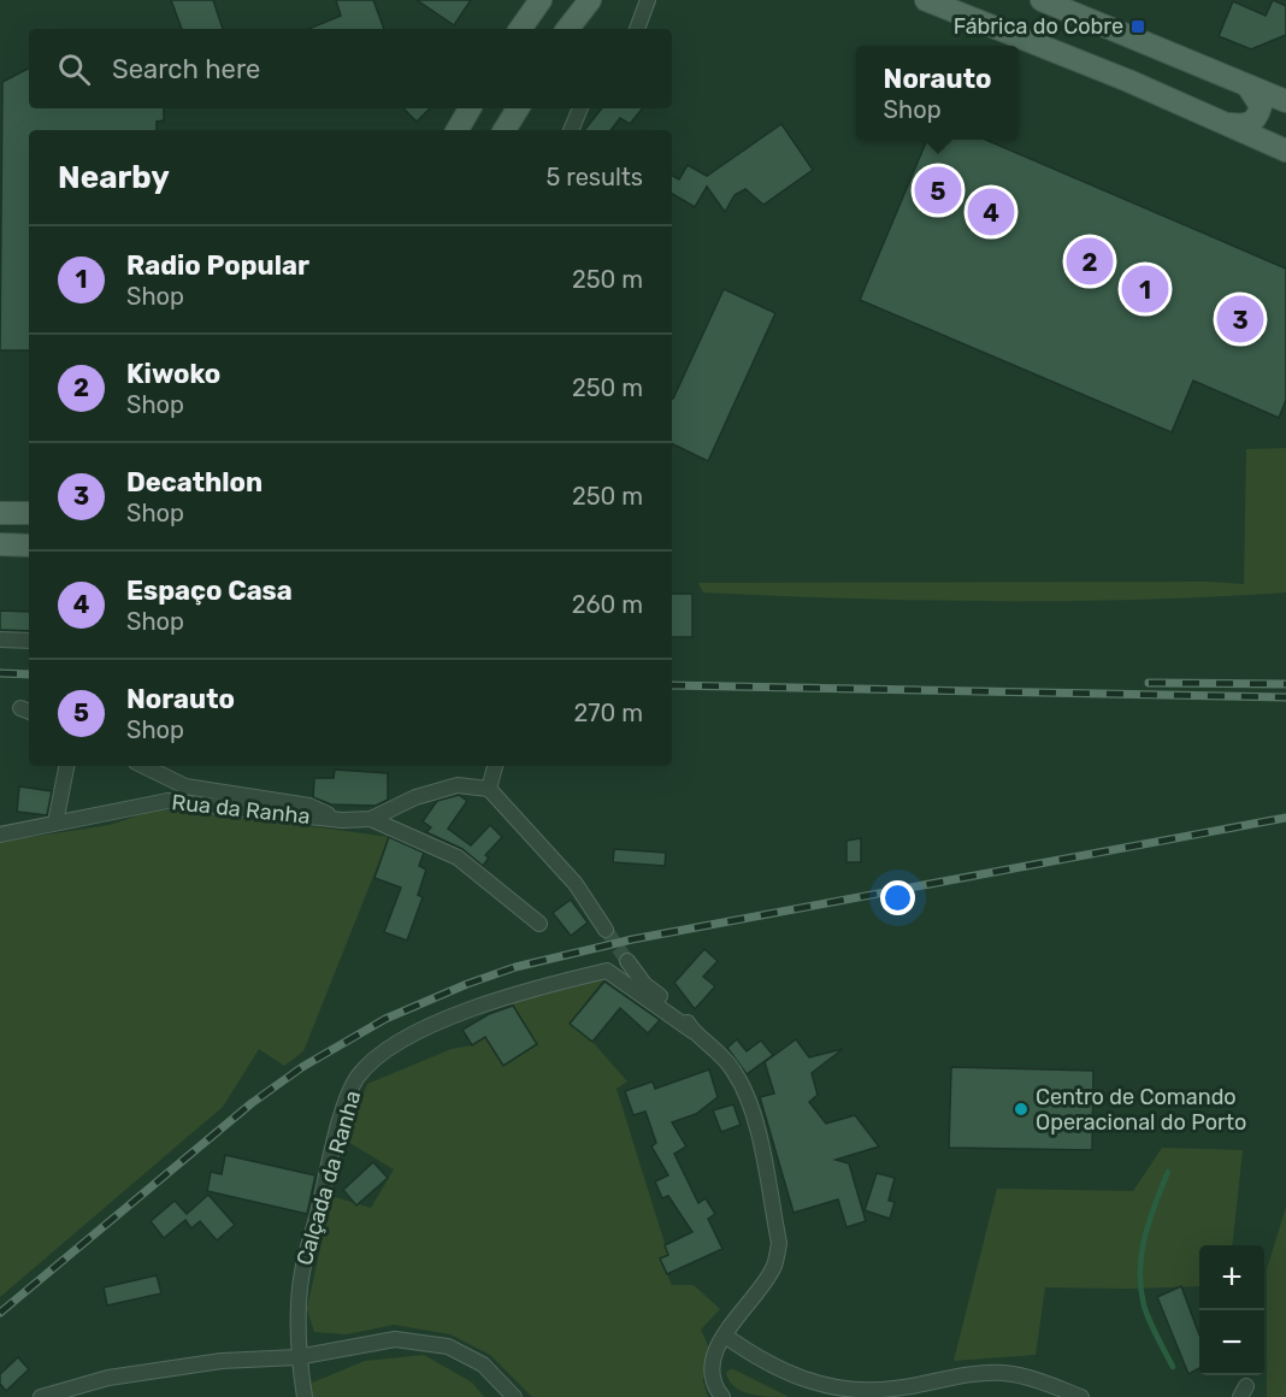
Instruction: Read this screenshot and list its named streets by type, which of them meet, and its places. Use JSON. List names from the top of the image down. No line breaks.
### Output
{"streets":{"street":["Rua da Ranha","Calçada da Ranha"]},"places":{"transit":["Fábrica do Cobre"],"other":["Centro de Comando Operacional do Porto"]},"page":{"search":"Search here","popup":["Norauto","Shop"],"heading":["Nearby","5 results"],"pins":["5","4","2","1","3"],"list":[{"mark":"1","name":"Radio Popular","note":"Shop","value":"250 m"},{"mark":"2","name":"Kiwoko","note":"Shop","value":"250 m"},{"mark":"3","name":"Decathlon","note":"Shop","value":"250 m"},{"mark":"4","name":"Espaço Casa","note":"Shop","value":"260 m"},{"mark":"5","name":"Norauto","note":"Shop","value":"270 m"}],"map_buttons":["+","−"]}}
